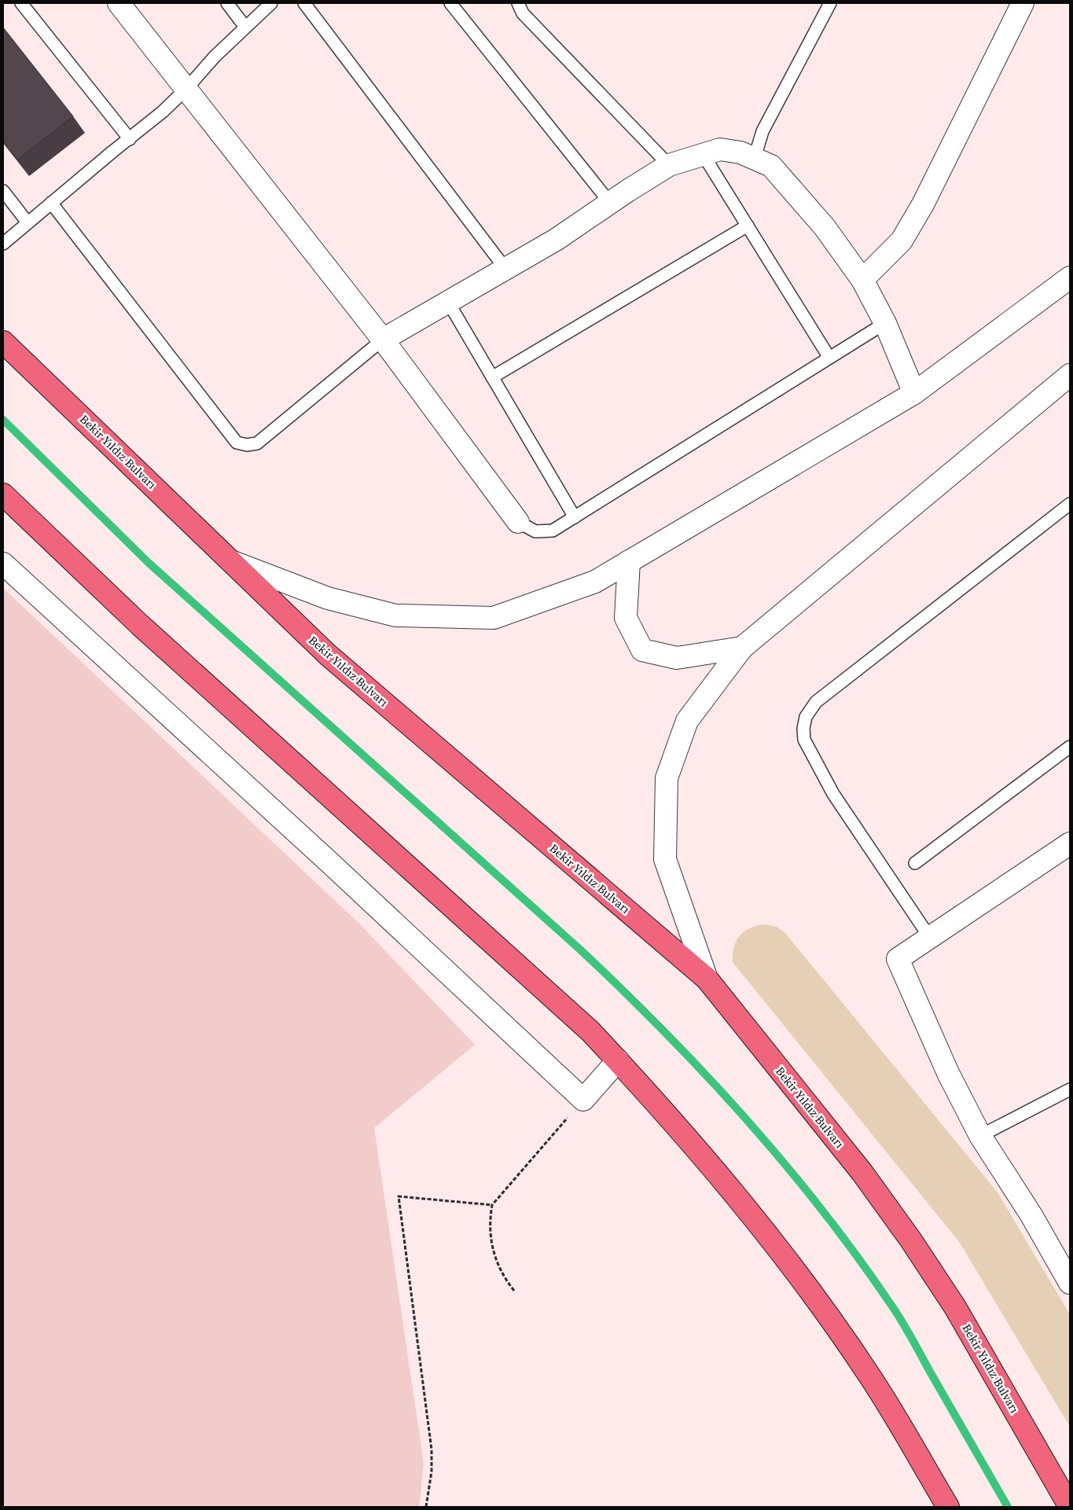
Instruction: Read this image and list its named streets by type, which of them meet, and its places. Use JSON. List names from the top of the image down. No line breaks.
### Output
{"streets":{"main road":["Bekir Yıldız Bulvarı"]}}
